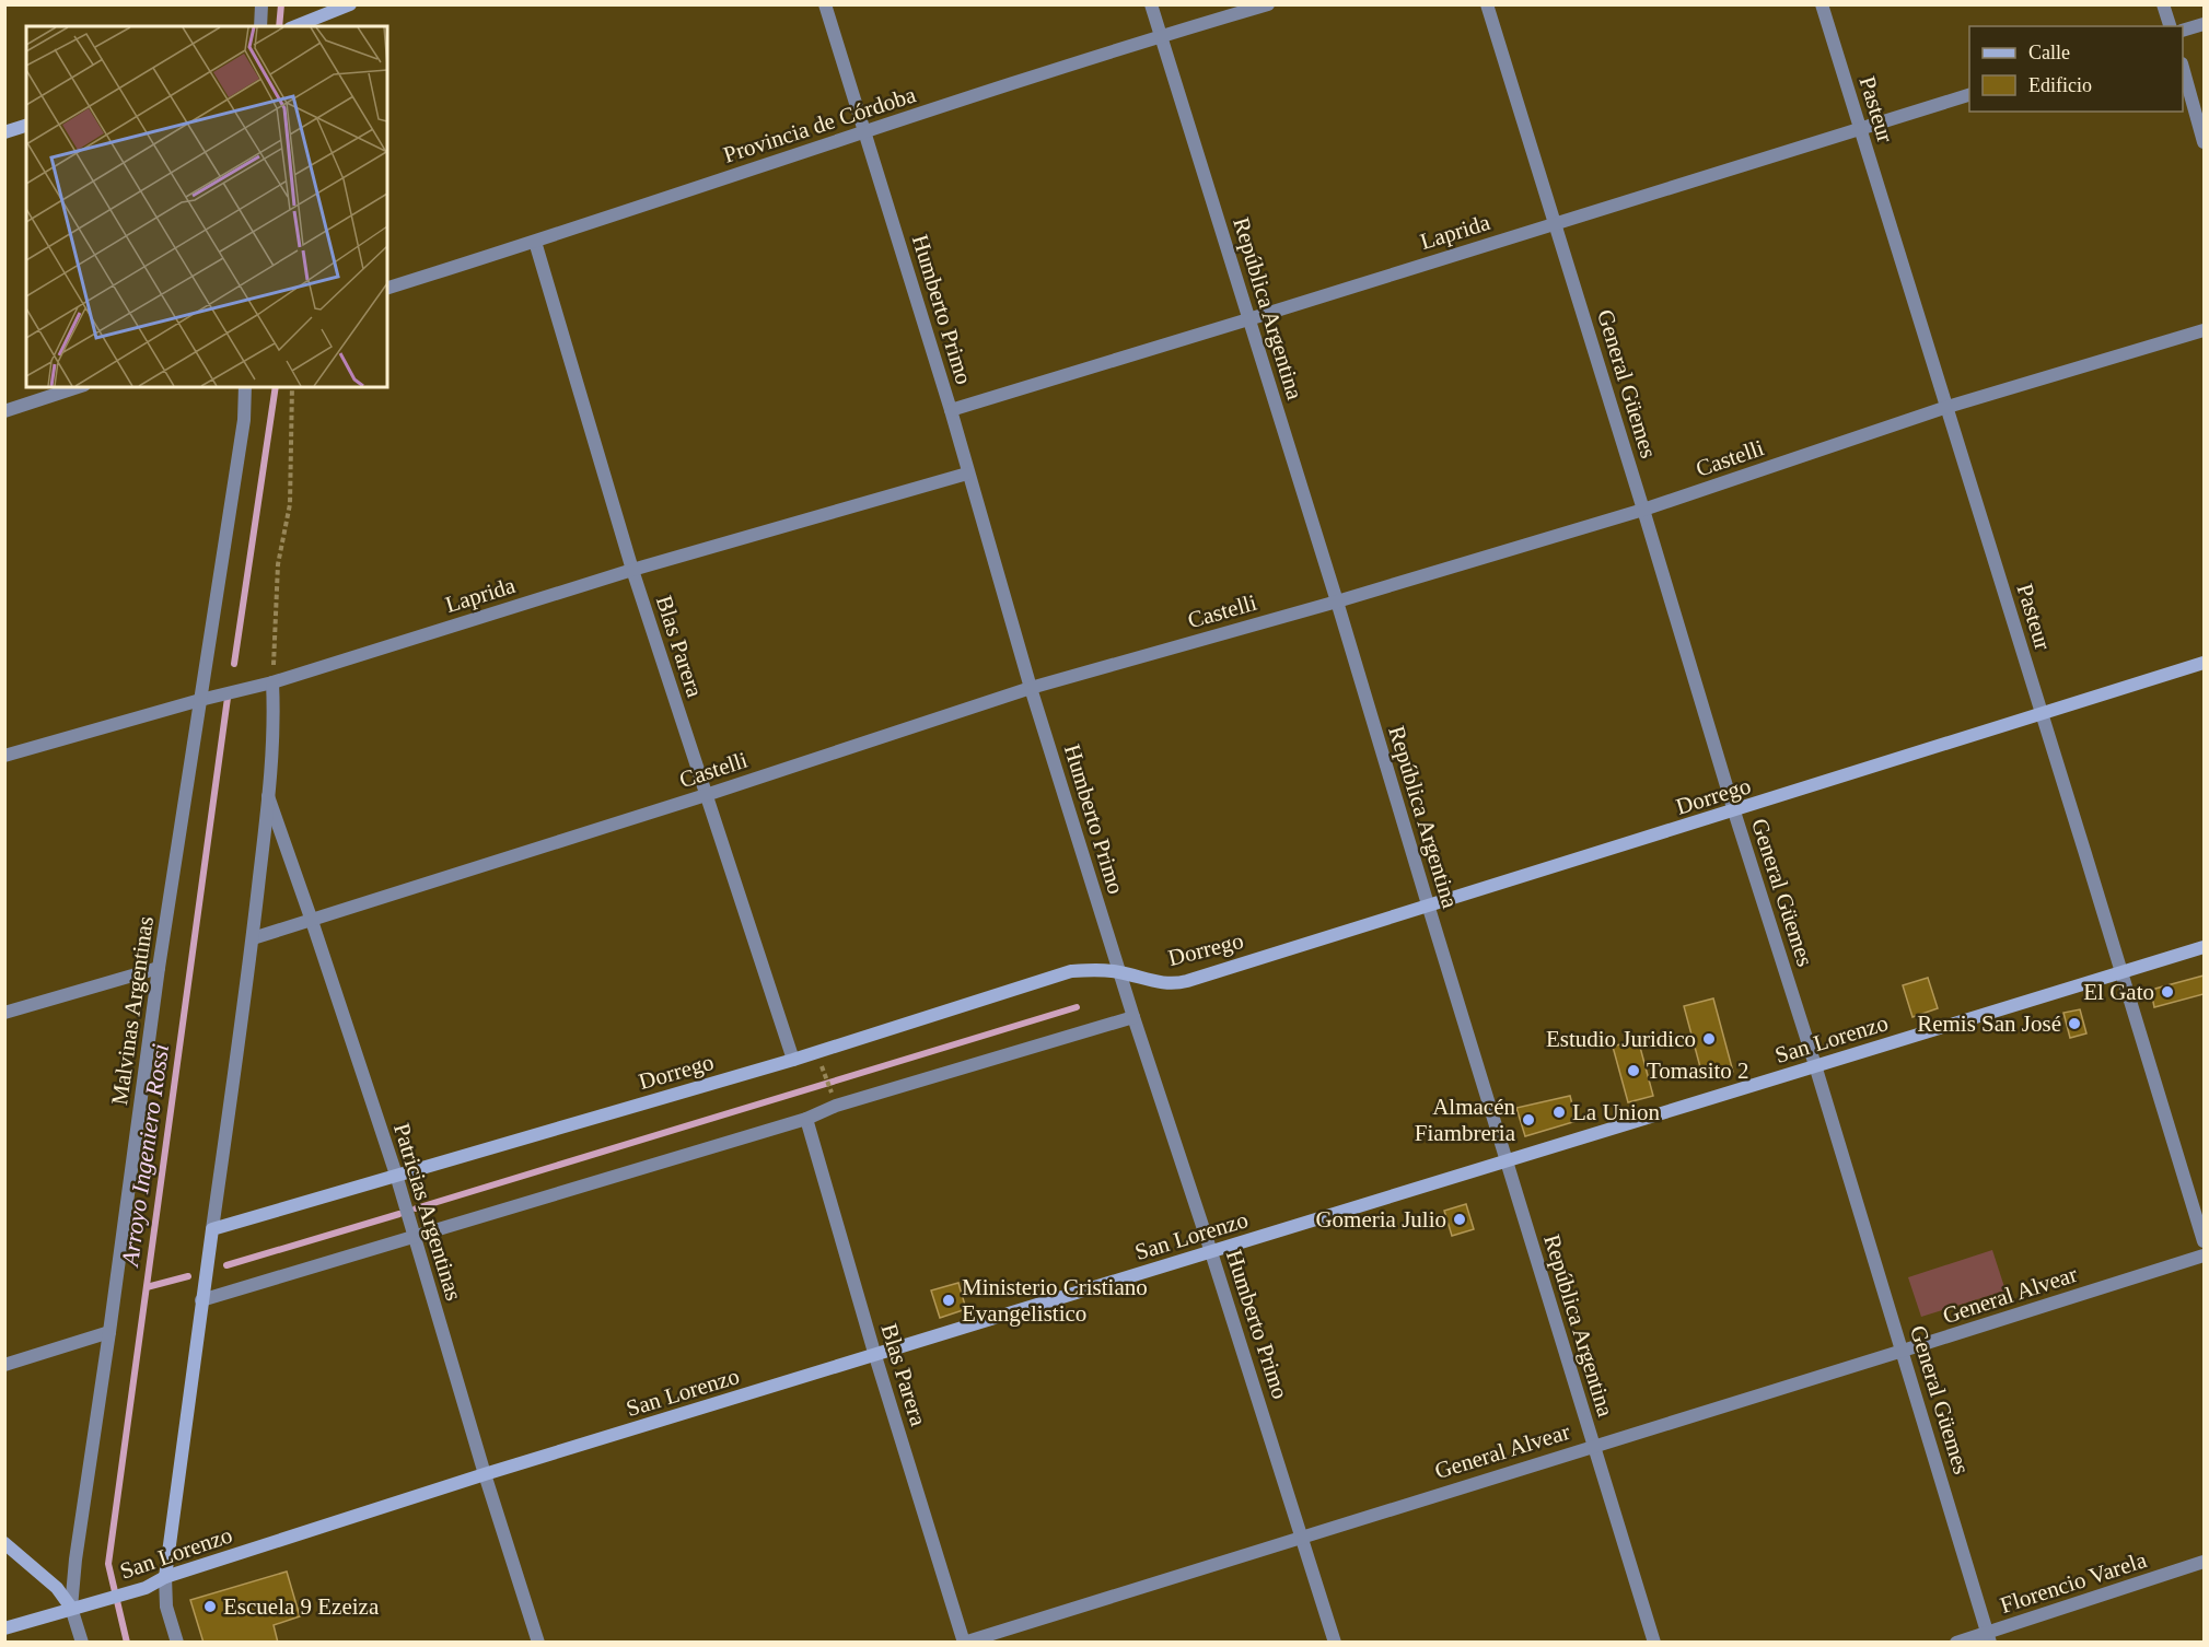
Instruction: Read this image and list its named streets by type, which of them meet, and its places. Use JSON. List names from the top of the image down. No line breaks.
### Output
{"streets":{"street":["Pasteur","Provincia de Córdoba","Laprida","República Argentina","Humberto Primo","General Güemes","Castelli","Blas Parera","Dorrego","Malvinas Argentinas","San Lorenzo","Patricias Argentinas","General Alvear","Florencio Varela"]},"crossings":[["Pasteur","Laprida"],["Pasteur","Castelli"],["Pasteur","Dorrego"],["Pasteur","San Lorenzo"],["Provincia de Córdoba","República Argentina"],["Provincia de Córdoba","Humberto Primo"],["Provincia de Córdoba","Blas Parera"],["Laprida","República Argentina"],["Laprida","Humberto Primo"],["Laprida","General Güemes"],["Laprida","Blas Parera"],["Laprida","Malvinas Argentinas"],["República Argentina","Castelli"],["República Argentina","Dorrego"],["República Argentina","San Lorenzo"],["República Argentina","General Alvear"],["Humberto Primo","Castelli"],["Humberto Primo","Dorrego"],["Humberto Primo","San Lorenzo"],["Humberto Primo","General Alvear"],["General Güemes","Castelli"],["General Güemes","Dorrego"],["General Güemes","San Lorenzo"],["General Güemes","General Alvear"],["General Güemes","Florencio Varela"],["Castelli","Blas Parera"],["Castelli","Patricias Argentinas"],["Blas Parera","Dorrego"],["Blas Parera","San Lorenzo"],["Blas Parera","General Alvear"],["Dorrego","Patricias Argentinas"],["Malvinas Argentinas","San Lorenzo"],["San Lorenzo","Patricias Argentinas"]],"water":["Arroyo Ingeniero Rossi"],"places":["El Gato","Remis San José","Estudio Juridico","Tomasito 2","La Union","Almacén Fiambreria","Gomeria Julio","Ministerio Cristiano Evangelistico","Escuela 9 Ezeiza"],"legend":["Calle","Edificio"]}
